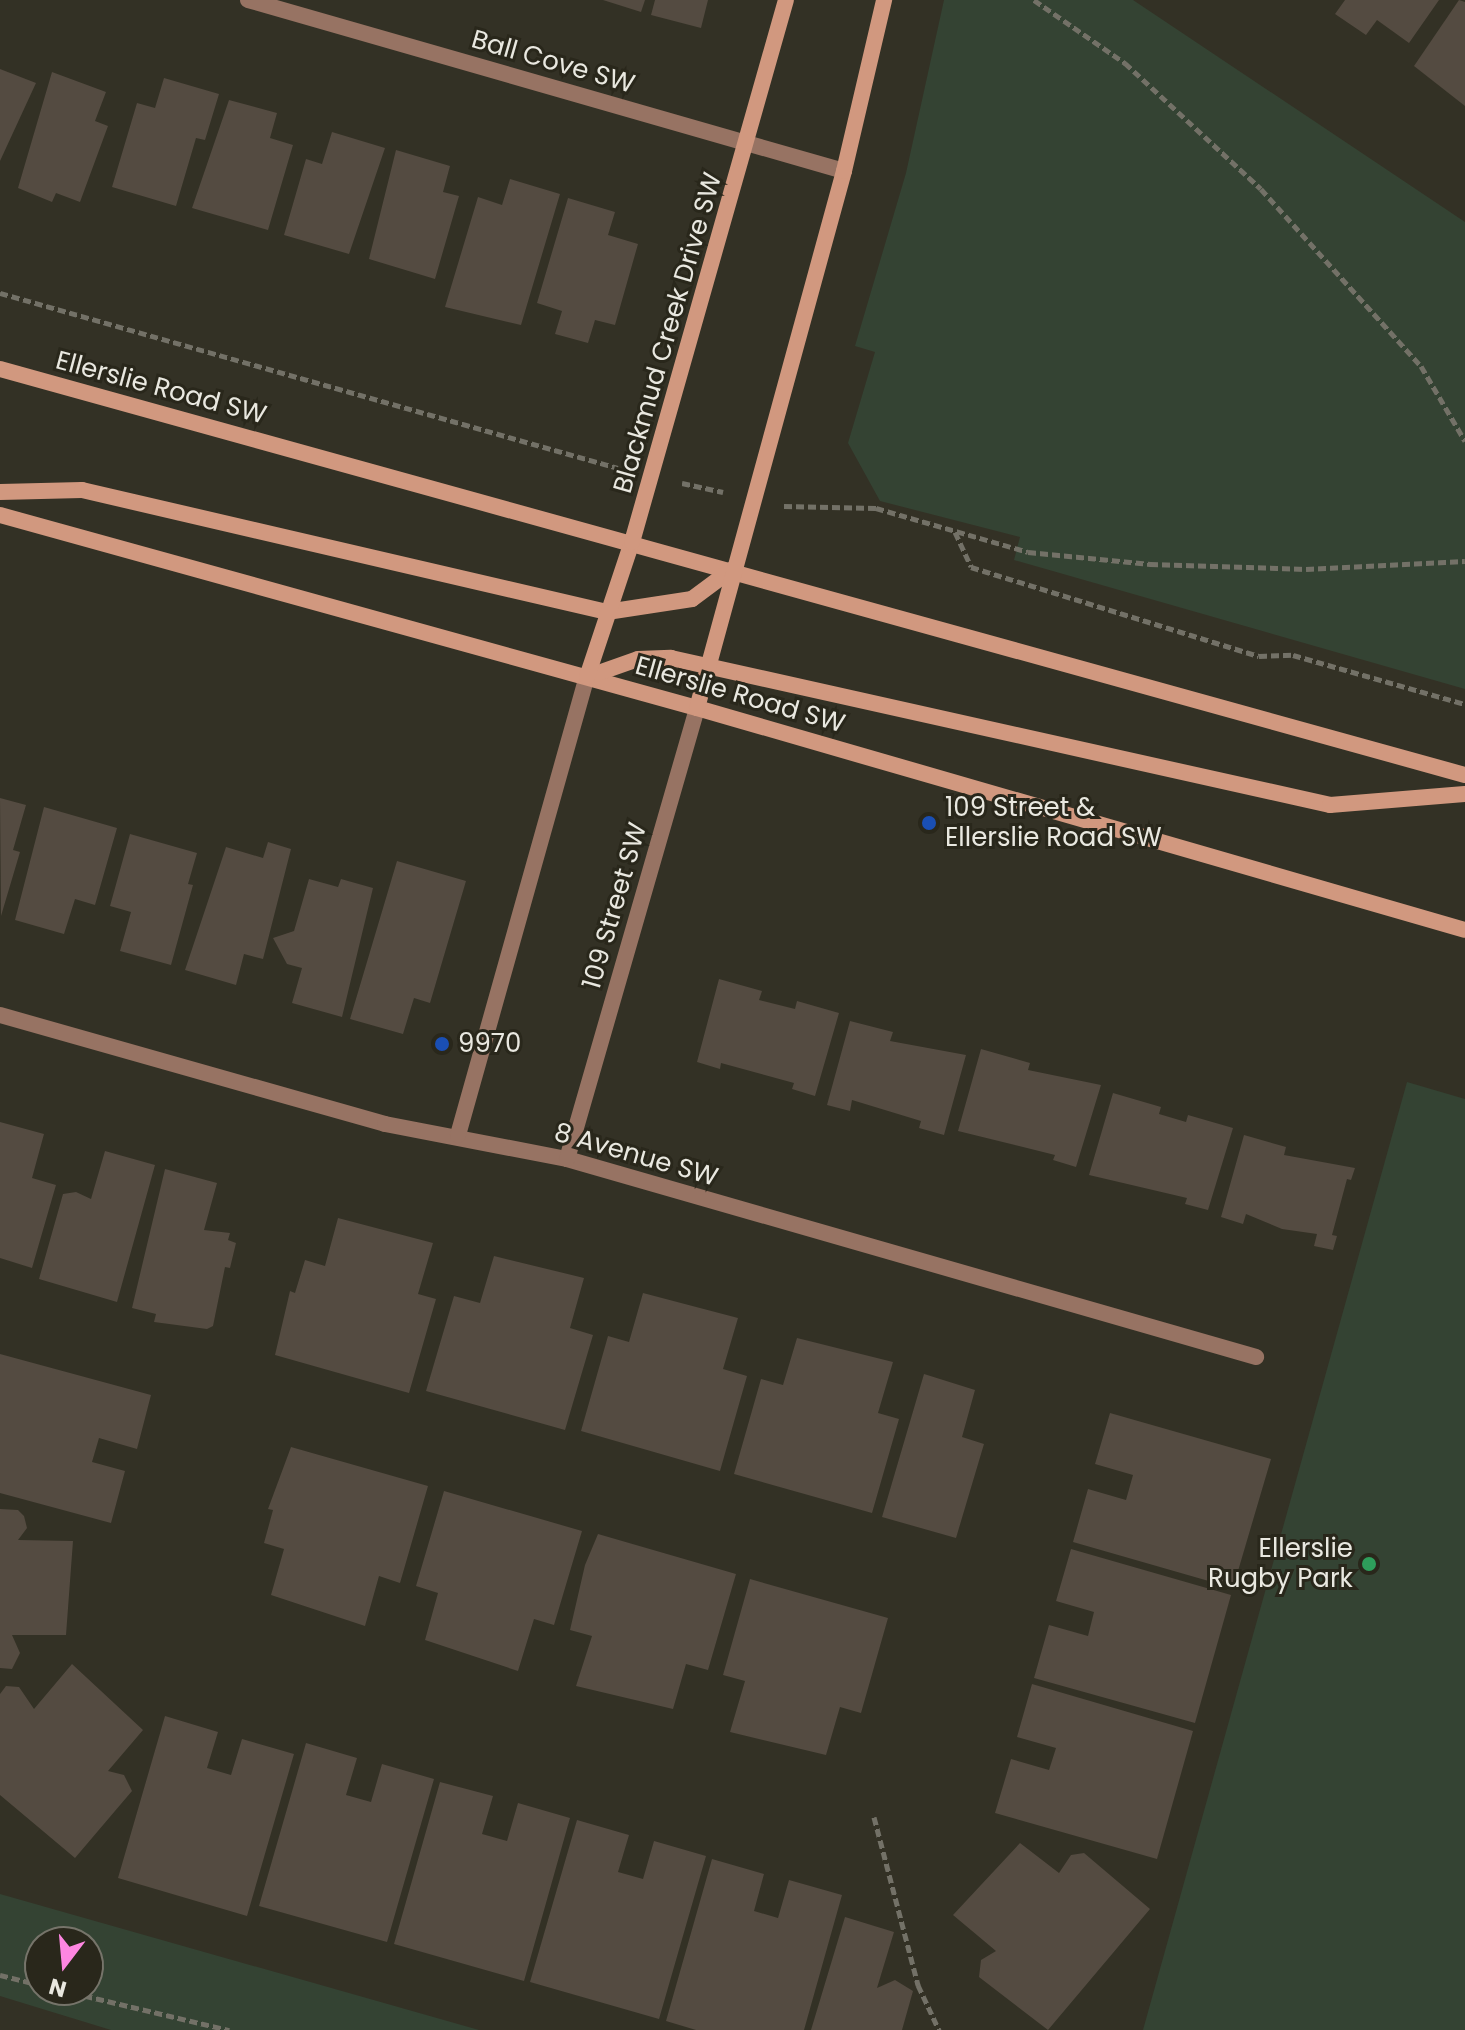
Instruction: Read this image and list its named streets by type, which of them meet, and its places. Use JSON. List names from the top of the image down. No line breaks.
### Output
{"streets":{"main road":["Blackmud Creek Drive SW","Ellerslie Road SW","109 Street SW"],"street":["Ball Cove SW","8 Avenue SW"]},"crossings":[["Ball Cove SW","Blackmud Creek Drive SW"],["Blackmud Creek Drive SW","Ellerslie Road SW"],["Ellerslie Road SW","109 Street SW"],["109 Street SW","8 Avenue SW"]],"places":["109 Street & Ellerslie Road SW","9970","Ellerslie Rugby Park"],"north":"bottom"}
